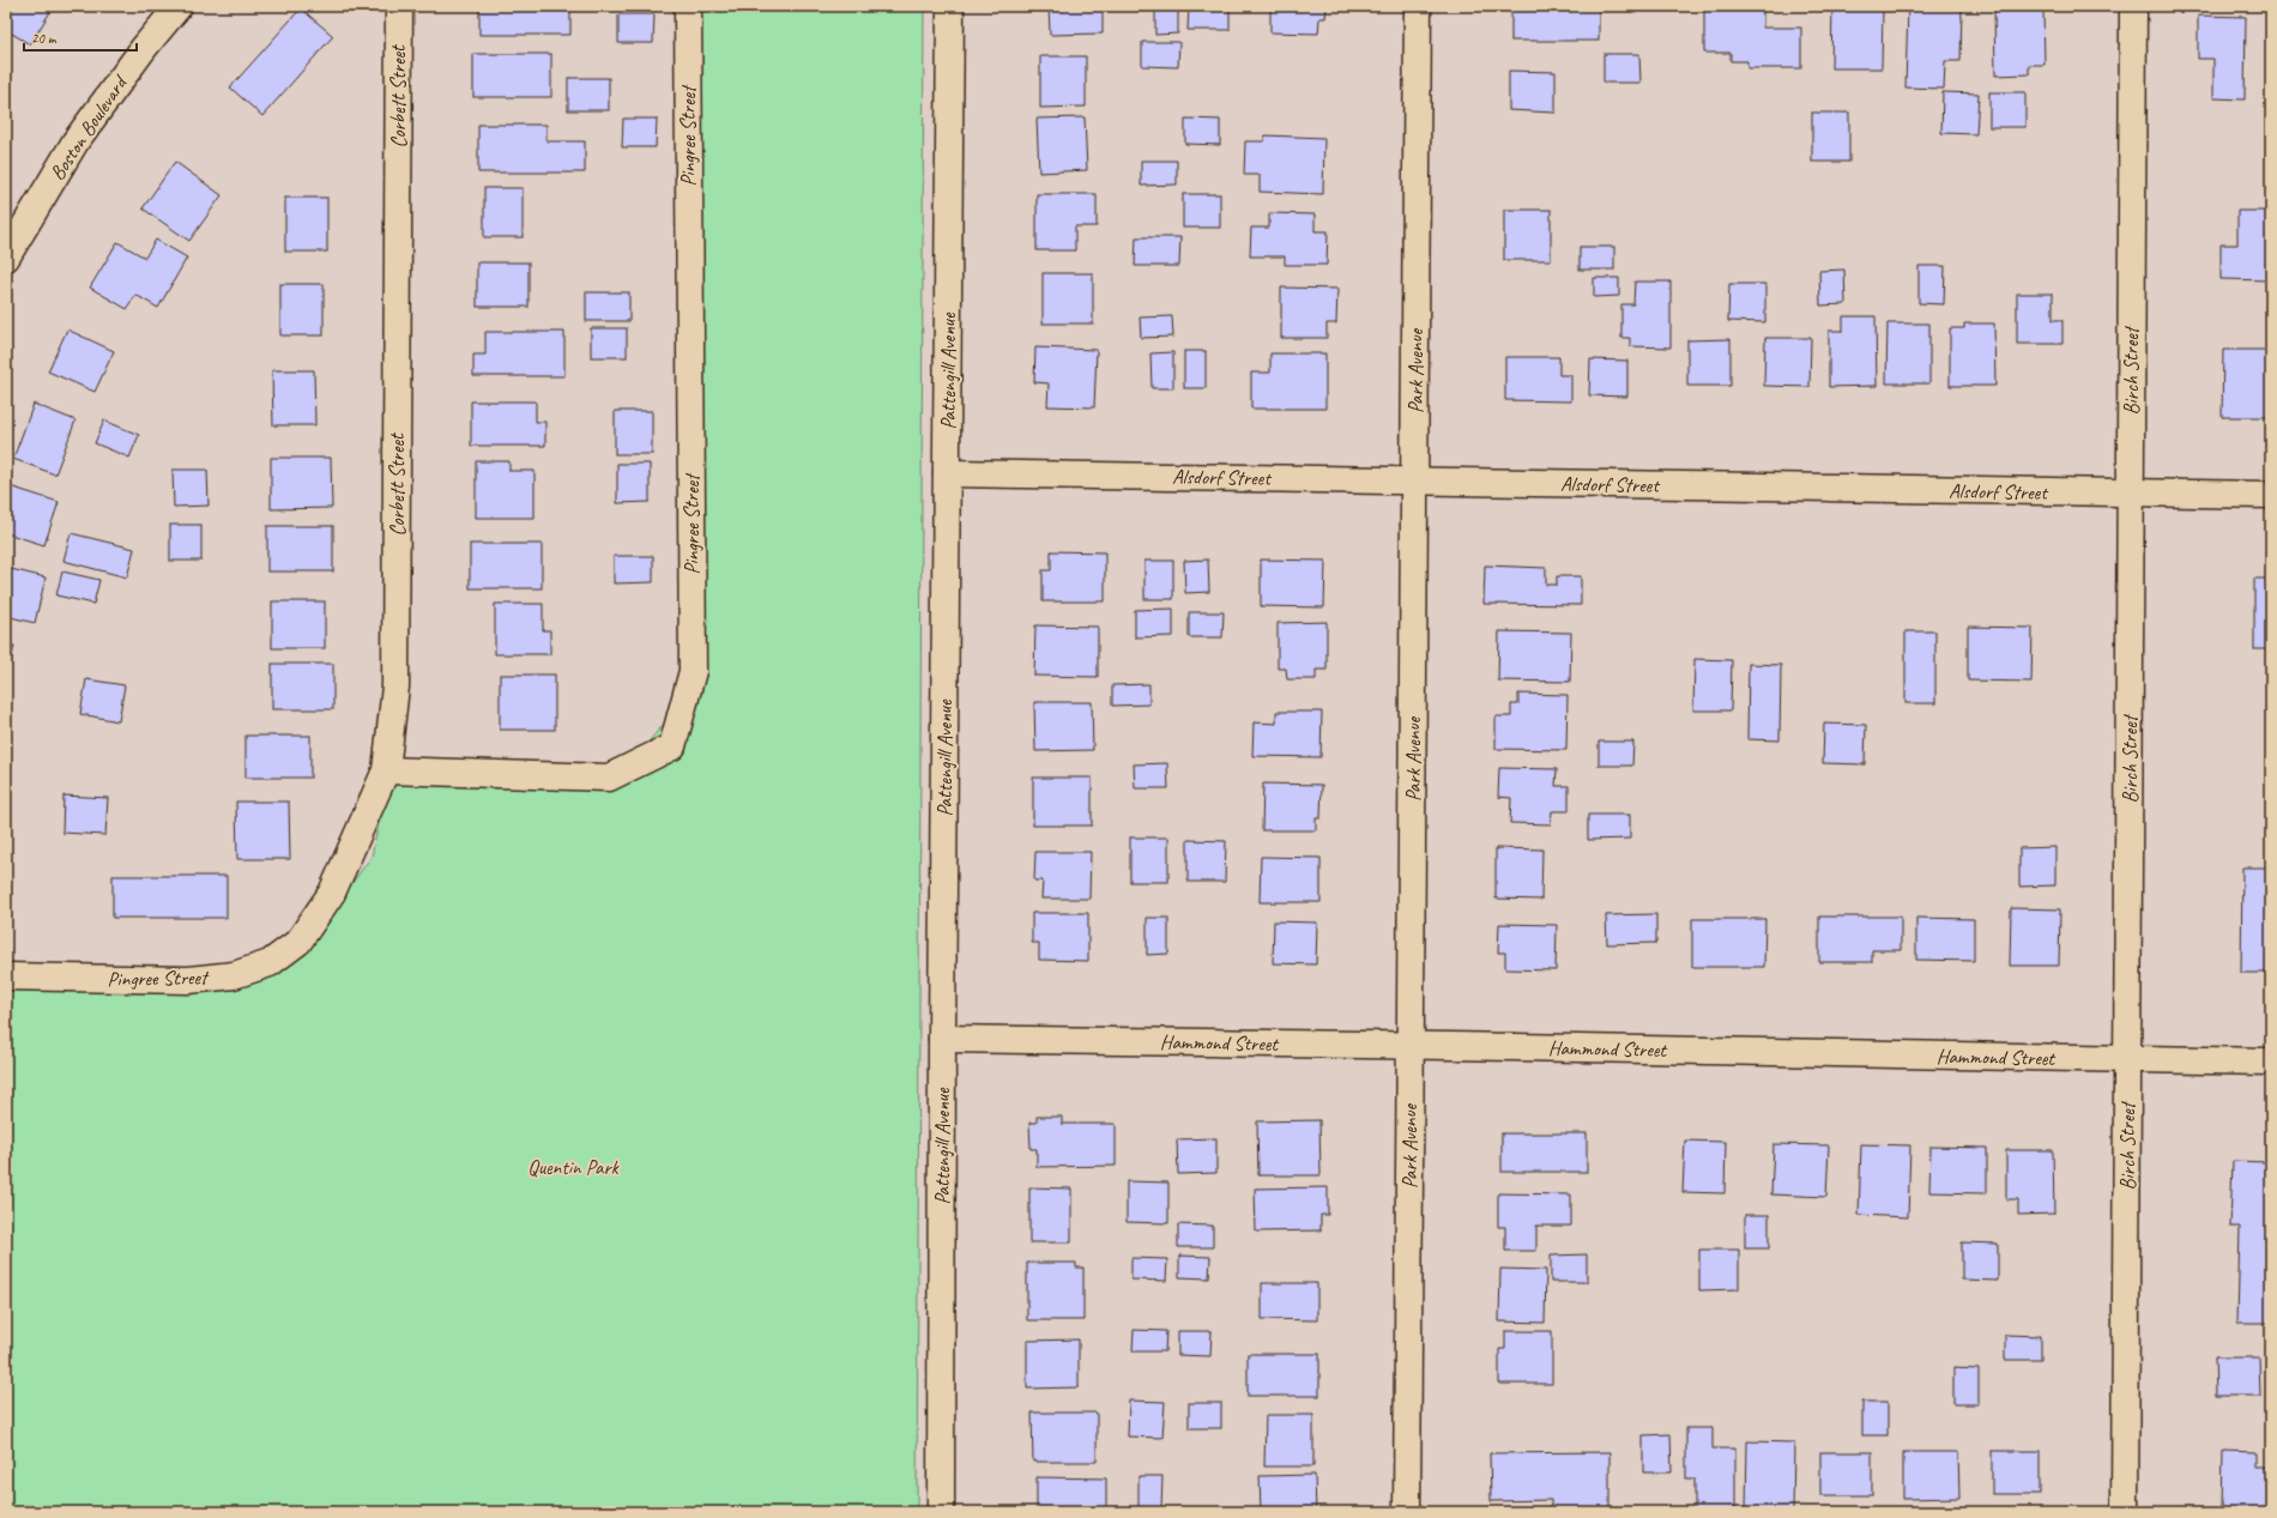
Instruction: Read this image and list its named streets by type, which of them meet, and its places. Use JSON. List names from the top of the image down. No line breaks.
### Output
{"streets":{"street":["Corbett Street","Boston Boulevard","Pingree Street","Pattengill Avenue","Park Avenue","Birch Street","Alsdorf Street","Hammond Street"]},"crossings":[["Corbett Street","Pingree Street"],["Pattengill Avenue","Alsdorf Street"],["Pattengill Avenue","Hammond Street"],["Park Avenue","Alsdorf Street"],["Park Avenue","Hammond Street"],["Birch Street","Alsdorf Street"],["Birch Street","Hammond Street"]],"parks":["Quentin Park"],"scale_bar":"20 m"}
